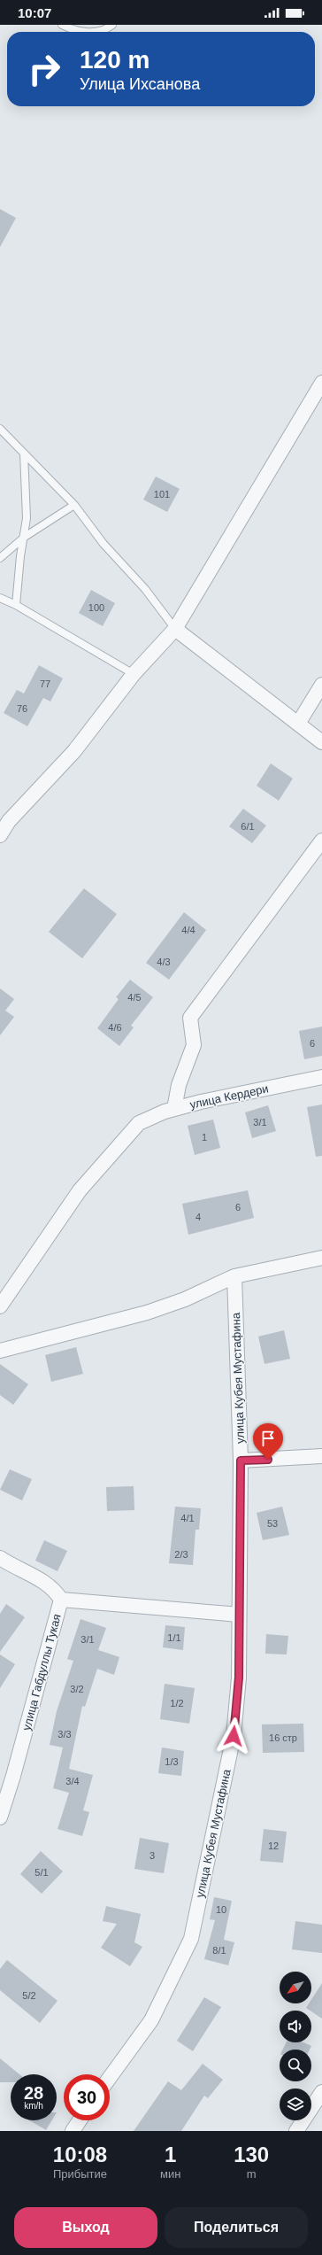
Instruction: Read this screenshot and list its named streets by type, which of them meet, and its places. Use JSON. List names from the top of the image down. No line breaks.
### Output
{"streets":{"street":["улица Кердери","улица Кубея Мустафина","улица Габдуллы Тукая"]},"house_numbers":["101","100","77","76","6/1","4/4","4/3","4/5","4/6","6","3/1","1","6","4","4/1","53","2/3","1/1","3/1","3/2","1/2","3/3","16 стр","1/3","3/4","12","3","5/1","10","8/1","5/2"],"north":"bottom left","page":{"status":"10:07","turn":["120 m","Улица Ихсанова"],"speed":"28 km/h","limit":"30","eta":["10:08","Прибытие","1","мин","130","m"],"buttons":["Выход","Поделиться"]}}
